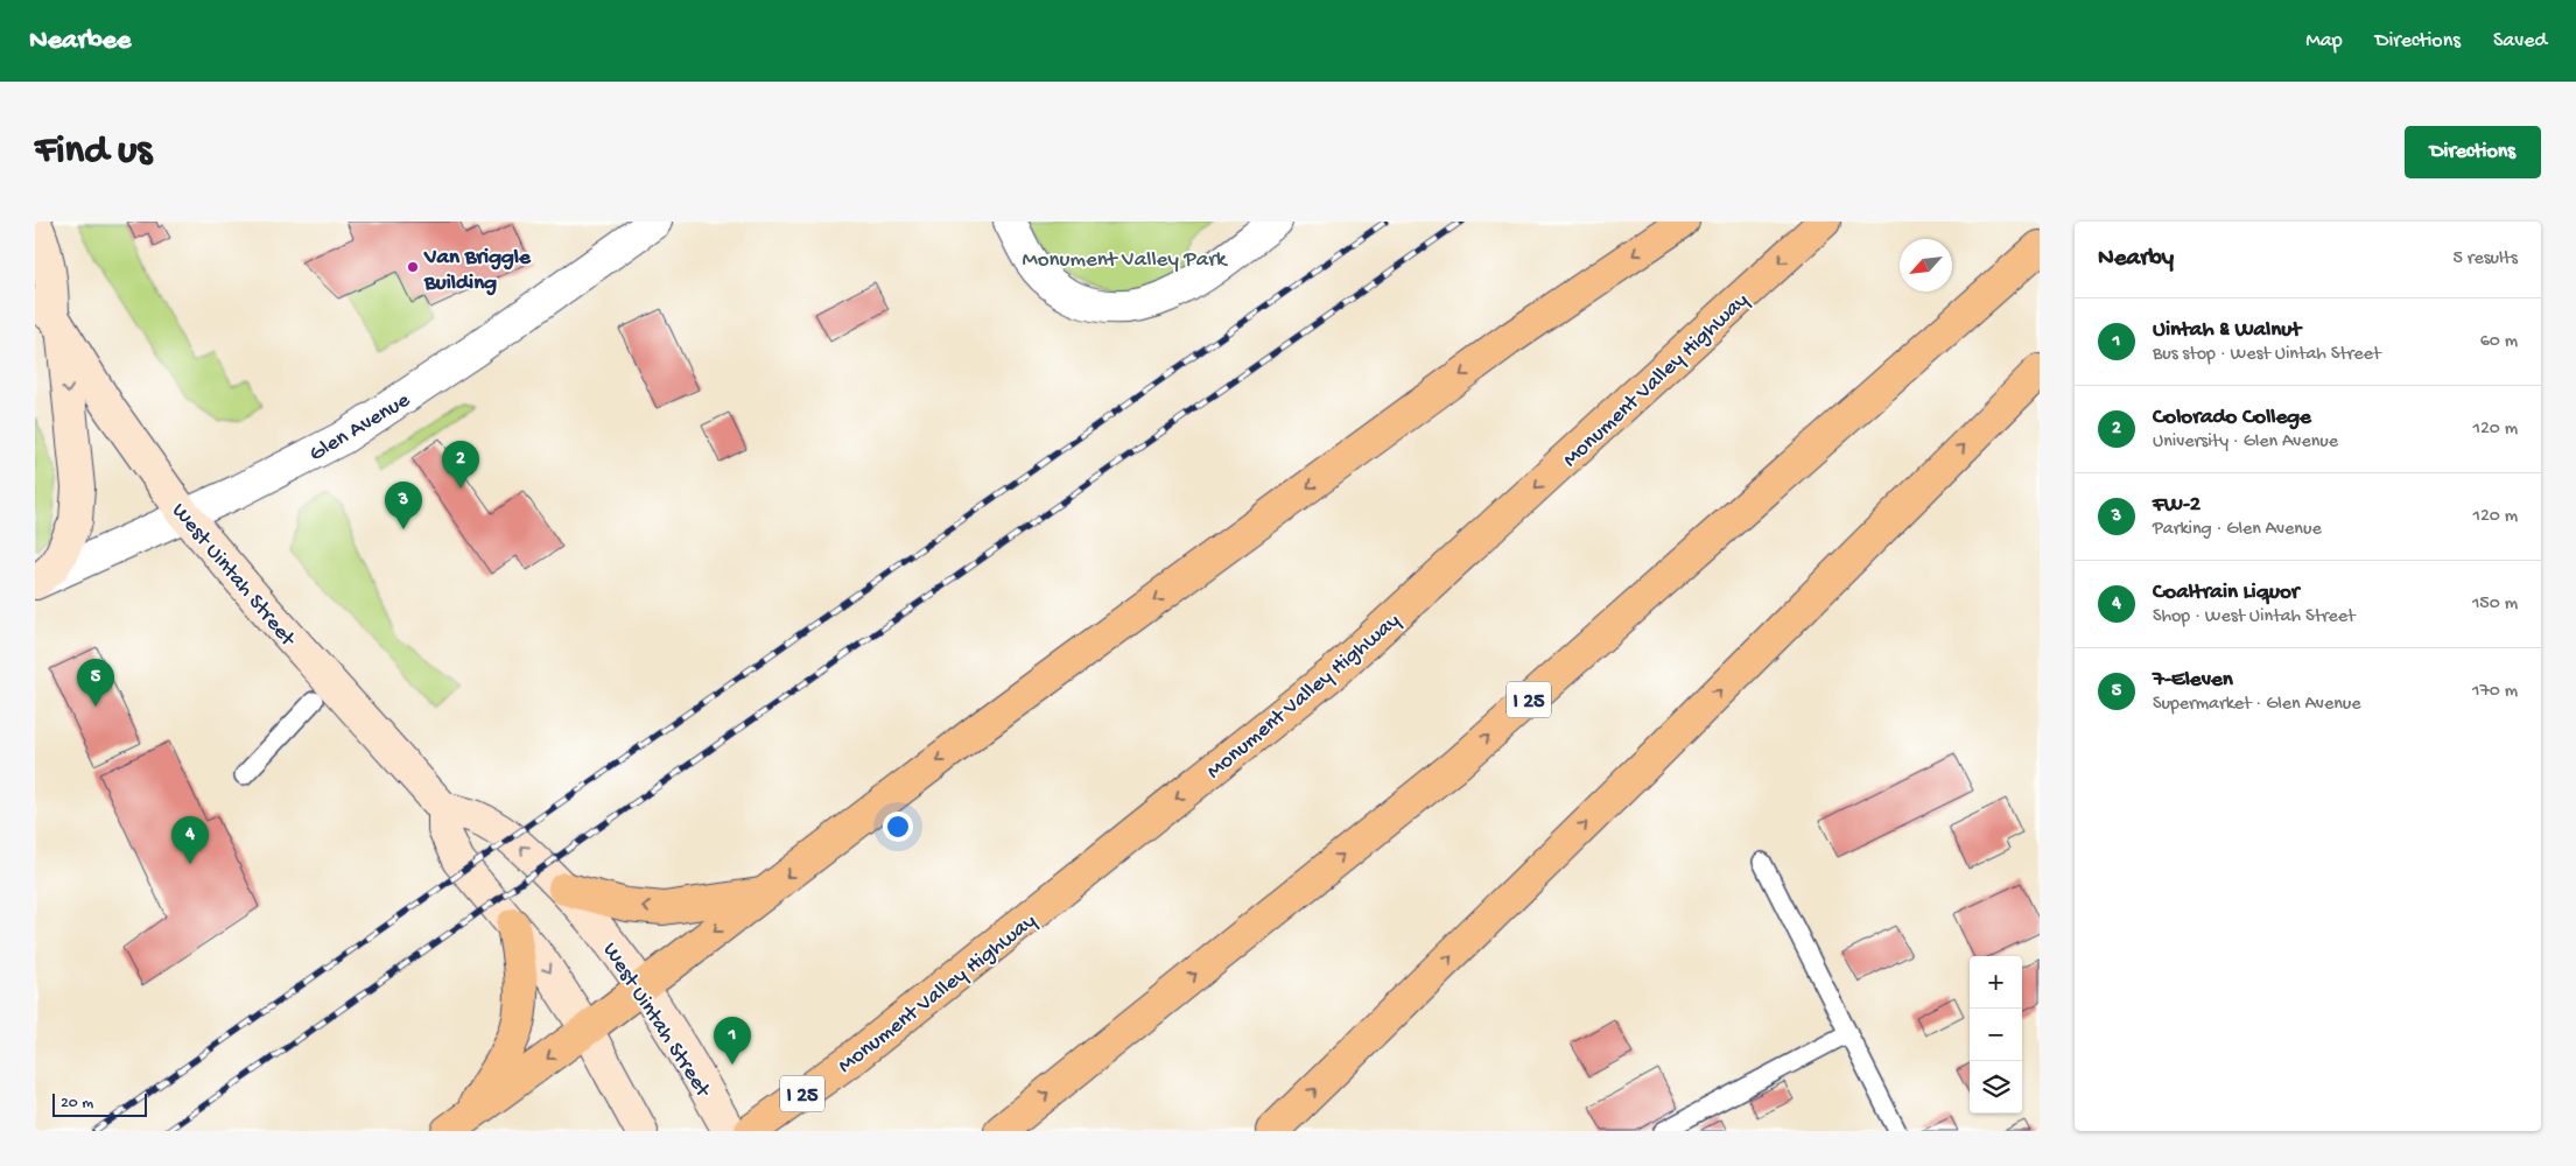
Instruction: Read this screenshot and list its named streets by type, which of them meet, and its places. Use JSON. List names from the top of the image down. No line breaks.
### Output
{"streets":{"highway":["Monument Valley Highway","I 25"],"main road":["West Uintah Street"],"street":["Glen Avenue"]},"crossings":[["Glen Avenue","West Uintah Street"]],"parks":["Monument Valley Park"],"places":["Van Briggle Building"],"scale_bar":"20 m","north":"bottom left","page":{"header":"Nearbee","nav":["Map","Directions","Saved"],"buttons":"Directions","title":"Find us","heading":["Nearby","5 results"],"list":[{"mark":"1","name":"Uintah & Walnut","note":"Bus stop · West Uintah Street","value":"60 m"},{"mark":"2","name":"Colorado College","note":"University · Glen Avenue","value":"120 m"},{"mark":"3","name":"FW-2","note":"Parking · Glen Avenue","value":"120 m"},{"mark":"4","name":"Coaltrain Liquor","note":"Shop · West Uintah Street","value":"150 m"},{"mark":"5","name":"7-Eleven","note":"Supermarket · Glen Avenue","value":"170 m"}],"pins":["2","3","5","4","1"],"map_buttons":["+","−"],"scale":"20 m"}}
